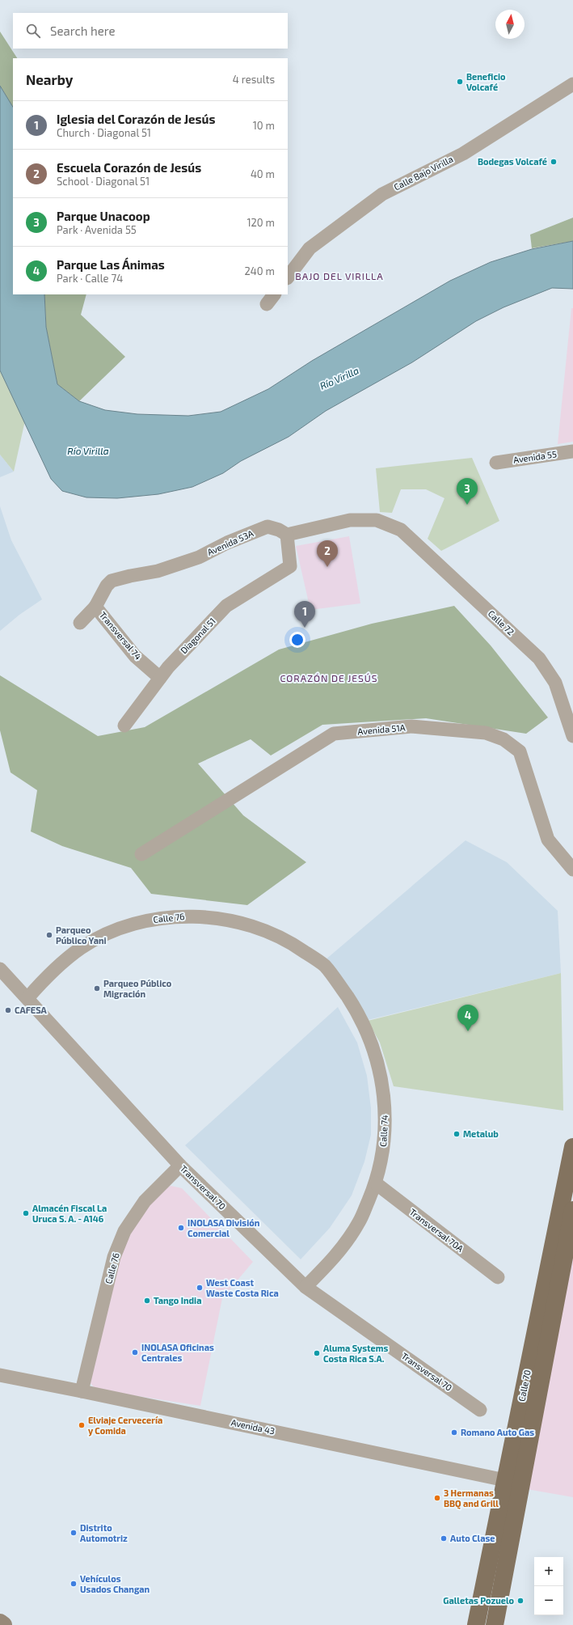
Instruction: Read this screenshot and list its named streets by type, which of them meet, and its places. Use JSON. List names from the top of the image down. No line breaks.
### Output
{"streets":{"main road":["Calle 70"],"street":["Calle Bajo Virilla","Avenida 55","Avenida 53A","Calle 72","Transversal 74","Diagonal 51","Avenida 51A","Calle 76","Calle 74","Transversal 70","Transversal 70A","Avenida 43"]},"crossings":[["Avenida 53A","Calle 72"],["Avenida 53A","Transversal 74"],["Avenida 53A","Diagonal 51"],["Calle 72","Diagonal 51"],["Transversal 74","Diagonal 51"],["Calle 76","Calle 74"],["Calle 76","Transversal 70"],["Calle 76","Avenida 43"],["Calle 74","Transversal 70"],["Calle 74","Transversal 70A"],["Calle 70","Avenida 43"]],"districts":["BAJO DEL VIRILLA","CORAZÓN DE JESÚS"],"water":["Río Virilla"],"places":["Beneficio Volcafé","Bodegas Volcafé","Parqueo Público Yani","Parqueo Público Migración","CAFESA","Metalub","Almacén Fiscal La Uruca S. A. - A146","INOLASA División Comercial","West Coast Waste Costa Rica","Tango India","INOLASA Oficinas Centrales","Aluma Systems Costa Rica S.A.","Elviaje Cervecería y Comida","Romano Auto Gas","3 Hermanas BBQ and Grill","Distrito Automotriz","Auto Clase","Vehículos Usados Changan","Galletas Pozuelo"],"north":"top","page":{"search":"Search here","heading":["Nearby","4 results"],"list":[{"mark":"1","name":"Iglesia del Corazón de Jesús","note":"Church · Diagonal 51","value":"10 m"},{"mark":"2","name":"Escuela Corazón de Jesús","note":"School · Diagonal 51","value":"40 m"},{"mark":"3","name":"Parque Unacoop","note":"Park · Avenida 55","value":"120 m"},{"mark":"4","name":"Parque Las Ánimas","note":"Park · Calle 74","value":"240 m"}],"pins":["3","2","1","4"],"map_buttons":["+","−"]}}
